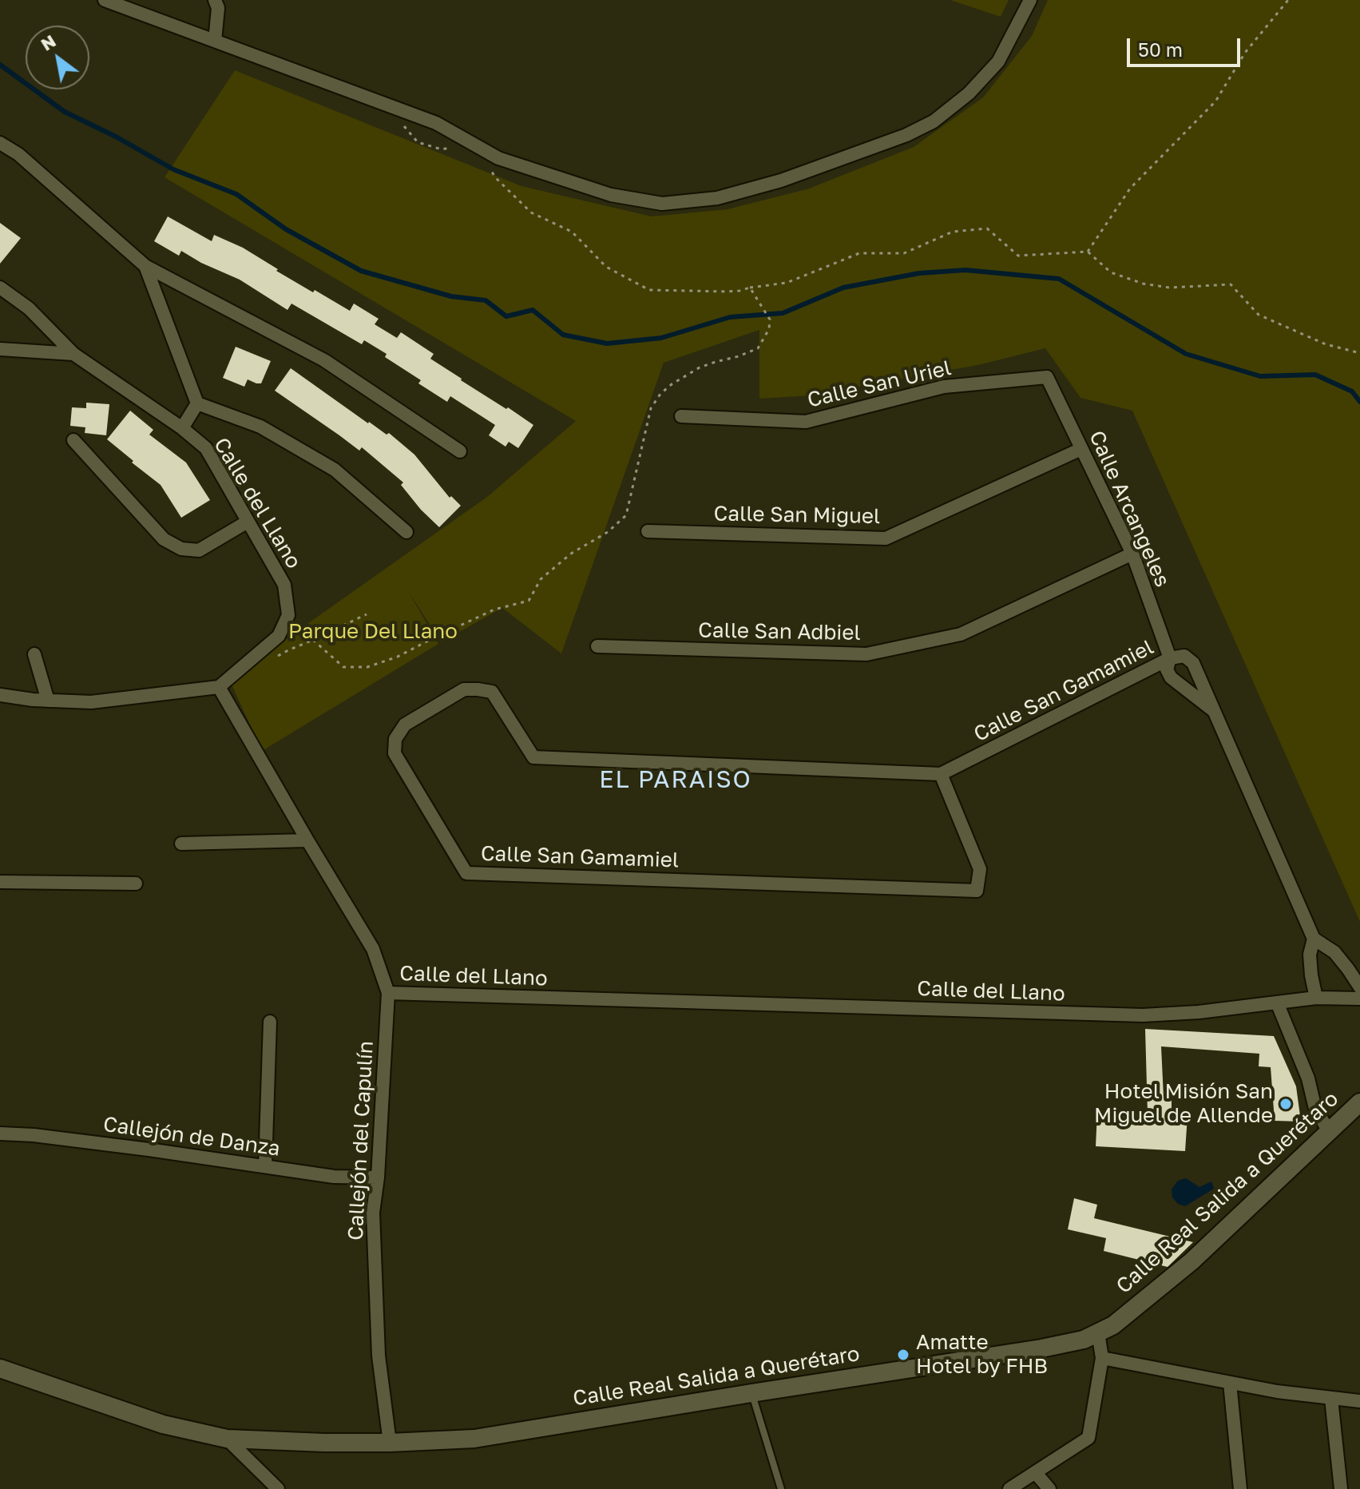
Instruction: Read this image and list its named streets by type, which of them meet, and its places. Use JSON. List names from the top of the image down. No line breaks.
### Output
{"streets":{"street":["Calle San Uriel","Calle del Llano","Calle Arcangeles","Calle San Miguel","Calle San Adbiel","Calle San Gamamiel","Callejón de Danza","Callejón del Capulín","Calle Real Salida a Querétaro"]},"crossings":[["Calle San Uriel","Calle Arcangeles"],["Calle del Llano","Calle Arcangeles"],["Calle del Llano","Callejón del Capulín"],["Calle Arcangeles","Calle San Miguel"],["Calle Arcangeles","Calle San Adbiel"],["Calle Arcangeles","Calle San Gamamiel"],["Callejón de Danza","Callejón del Capulín"],["Callejón del Capulín","Calle Real Salida a Querétaro"]],"districts":["EL PARAISO"],"parks":["Parque Del Llano"],"places":["Hotel Misión San Miguel de Allende","Amatte Hotel by FHB"],"scale_bar":"50 m","north":"top left"}
